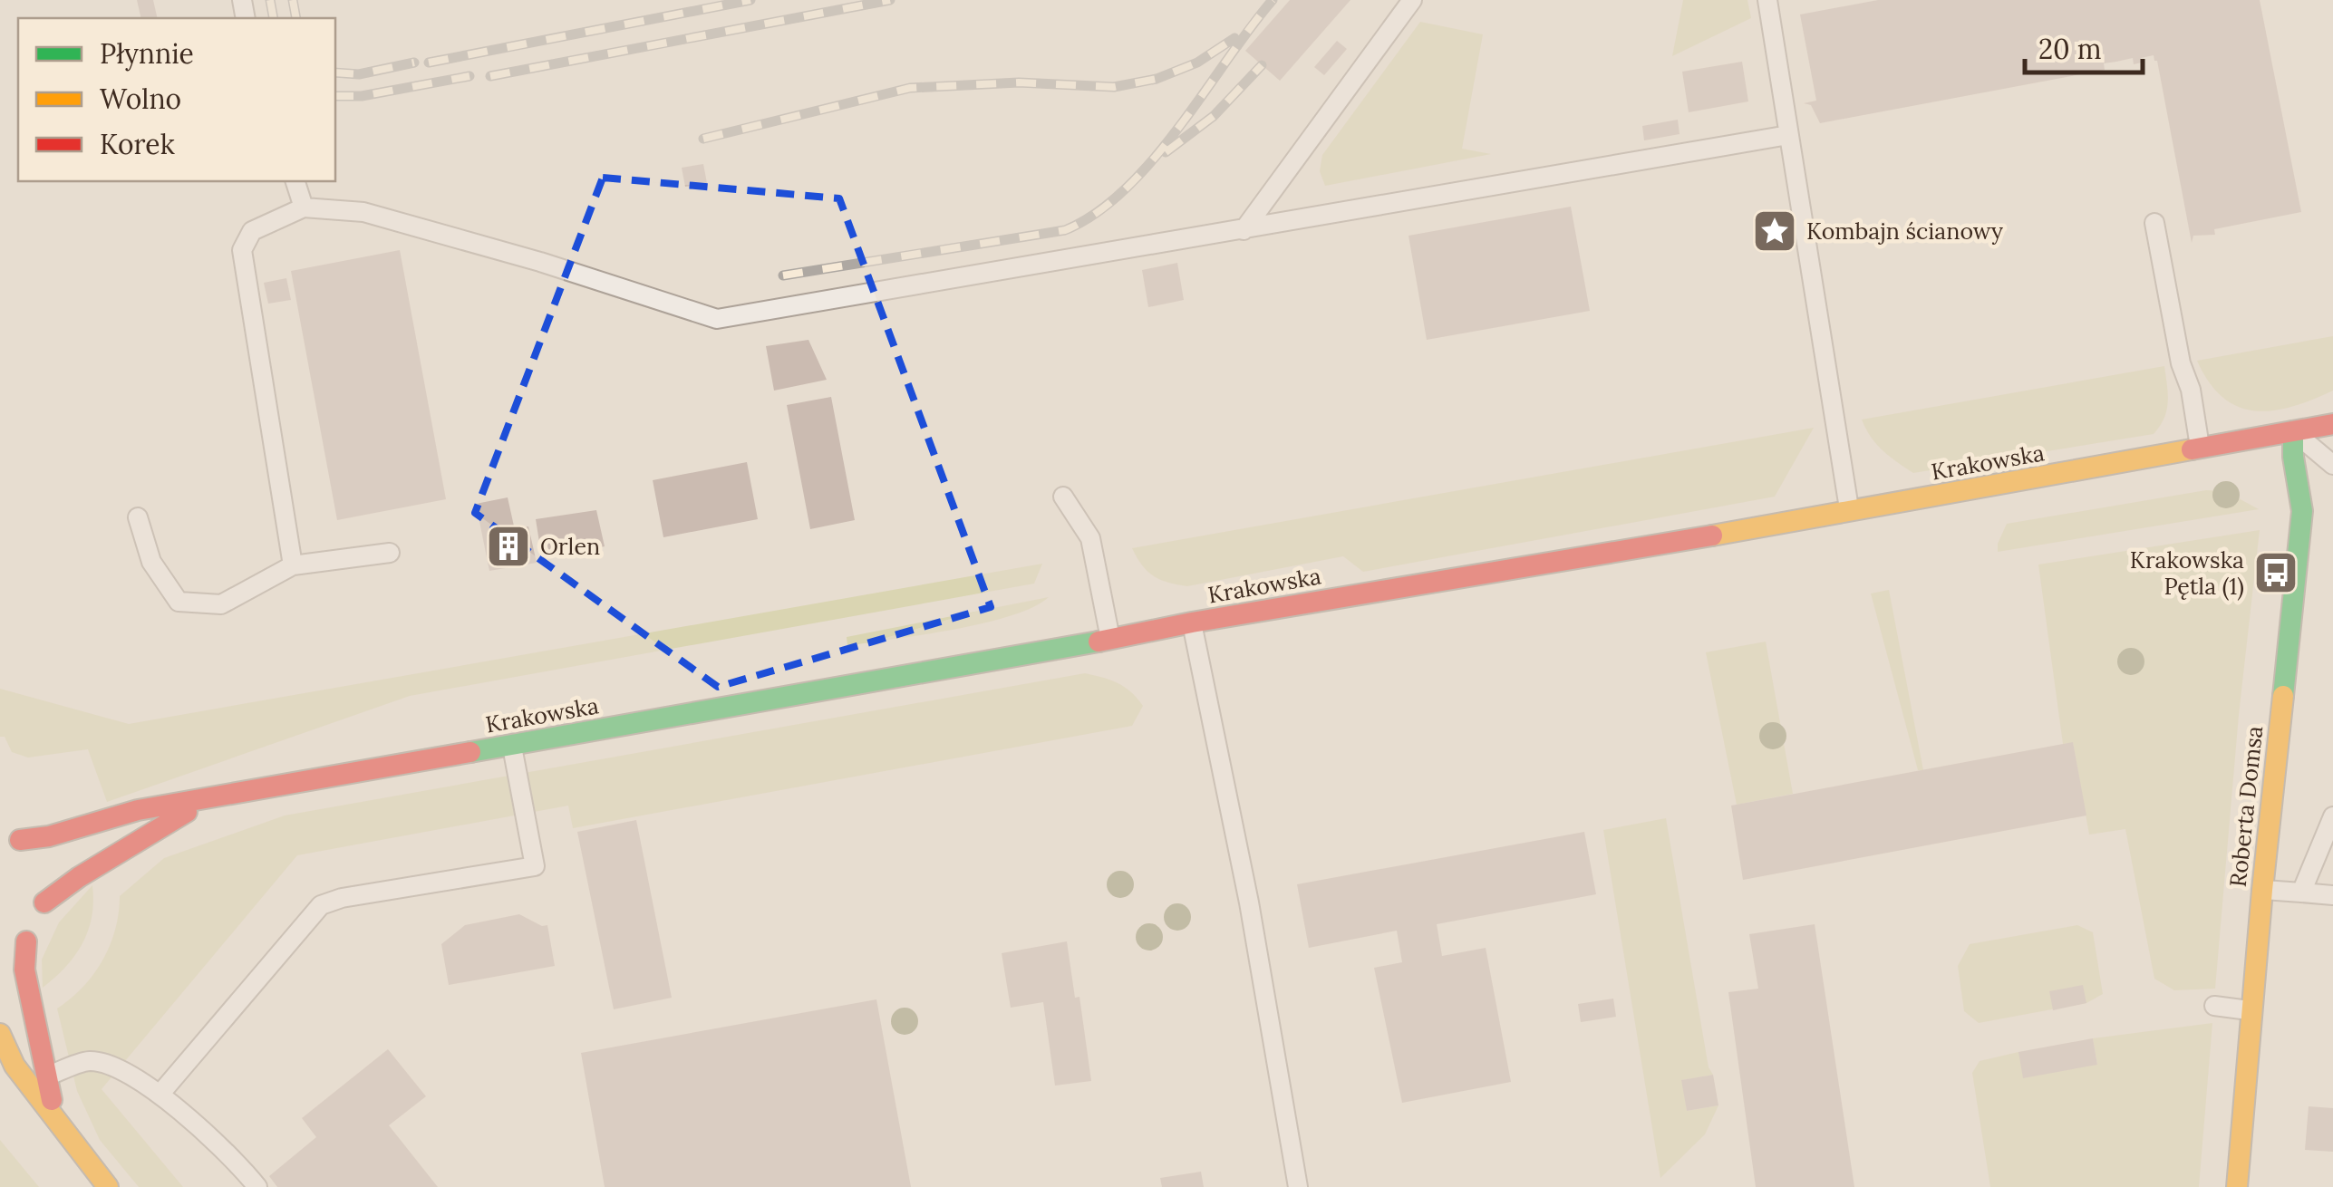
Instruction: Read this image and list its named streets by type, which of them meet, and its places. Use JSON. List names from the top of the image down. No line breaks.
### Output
{"streets":{"street":["Krakowska","Roberta Domsa"]},"crossings":[["Krakowska","Roberta Domsa"]],"places":{"place":["Kombajn ścianowy"],"building":["Orlen"],"bus stop":["Krakowska Pętla (1)"]},"legend":["Płynnie","Wolno","Korek"],"scale_bar":"20 m"}
